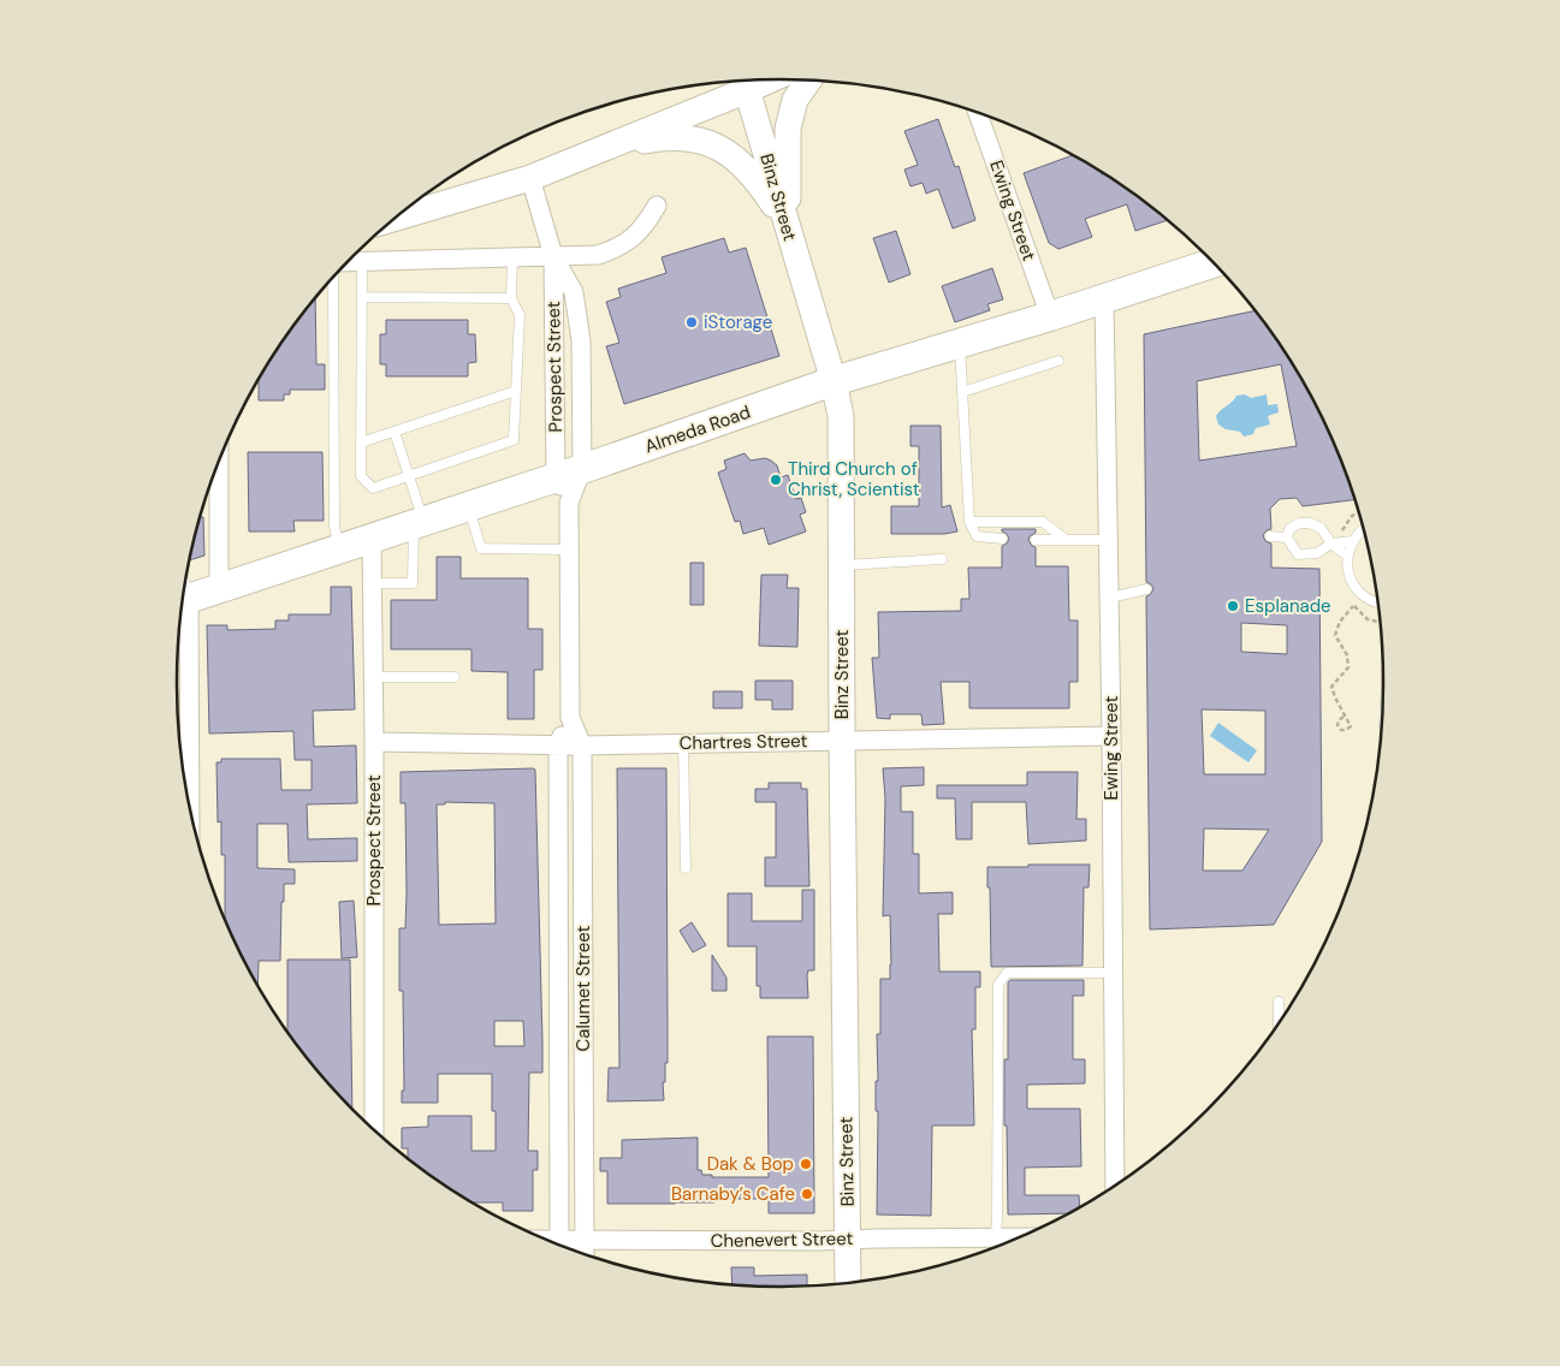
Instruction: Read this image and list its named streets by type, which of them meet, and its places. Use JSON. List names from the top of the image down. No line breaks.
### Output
{"streets":{"main road":["Binz Street","Almeda Road"],"street":["Ewing Street","Prospect Street","Chartres Street","Calumet Street","Chenevert Street"]},"crossings":[["Binz Street","Almeda Road"],["Binz Street","Chartres Street"],["Binz Street","Chenevert Street"],["Ewing Street","Almeda Road"],["Ewing Street","Chartres Street"],["Prospect Street","Almeda Road"],["Prospect Street","Chartres Street"],["Prospect Street","Calumet Street"],["Almeda Road","Calumet Street"],["Chartres Street","Calumet Street"],["Calumet Street","Chenevert Street"]],"places":["iStorage","Third Church of Christ, Scientist","Esplanade","Dak & Bop","Barnaby’s Cafe"]}
